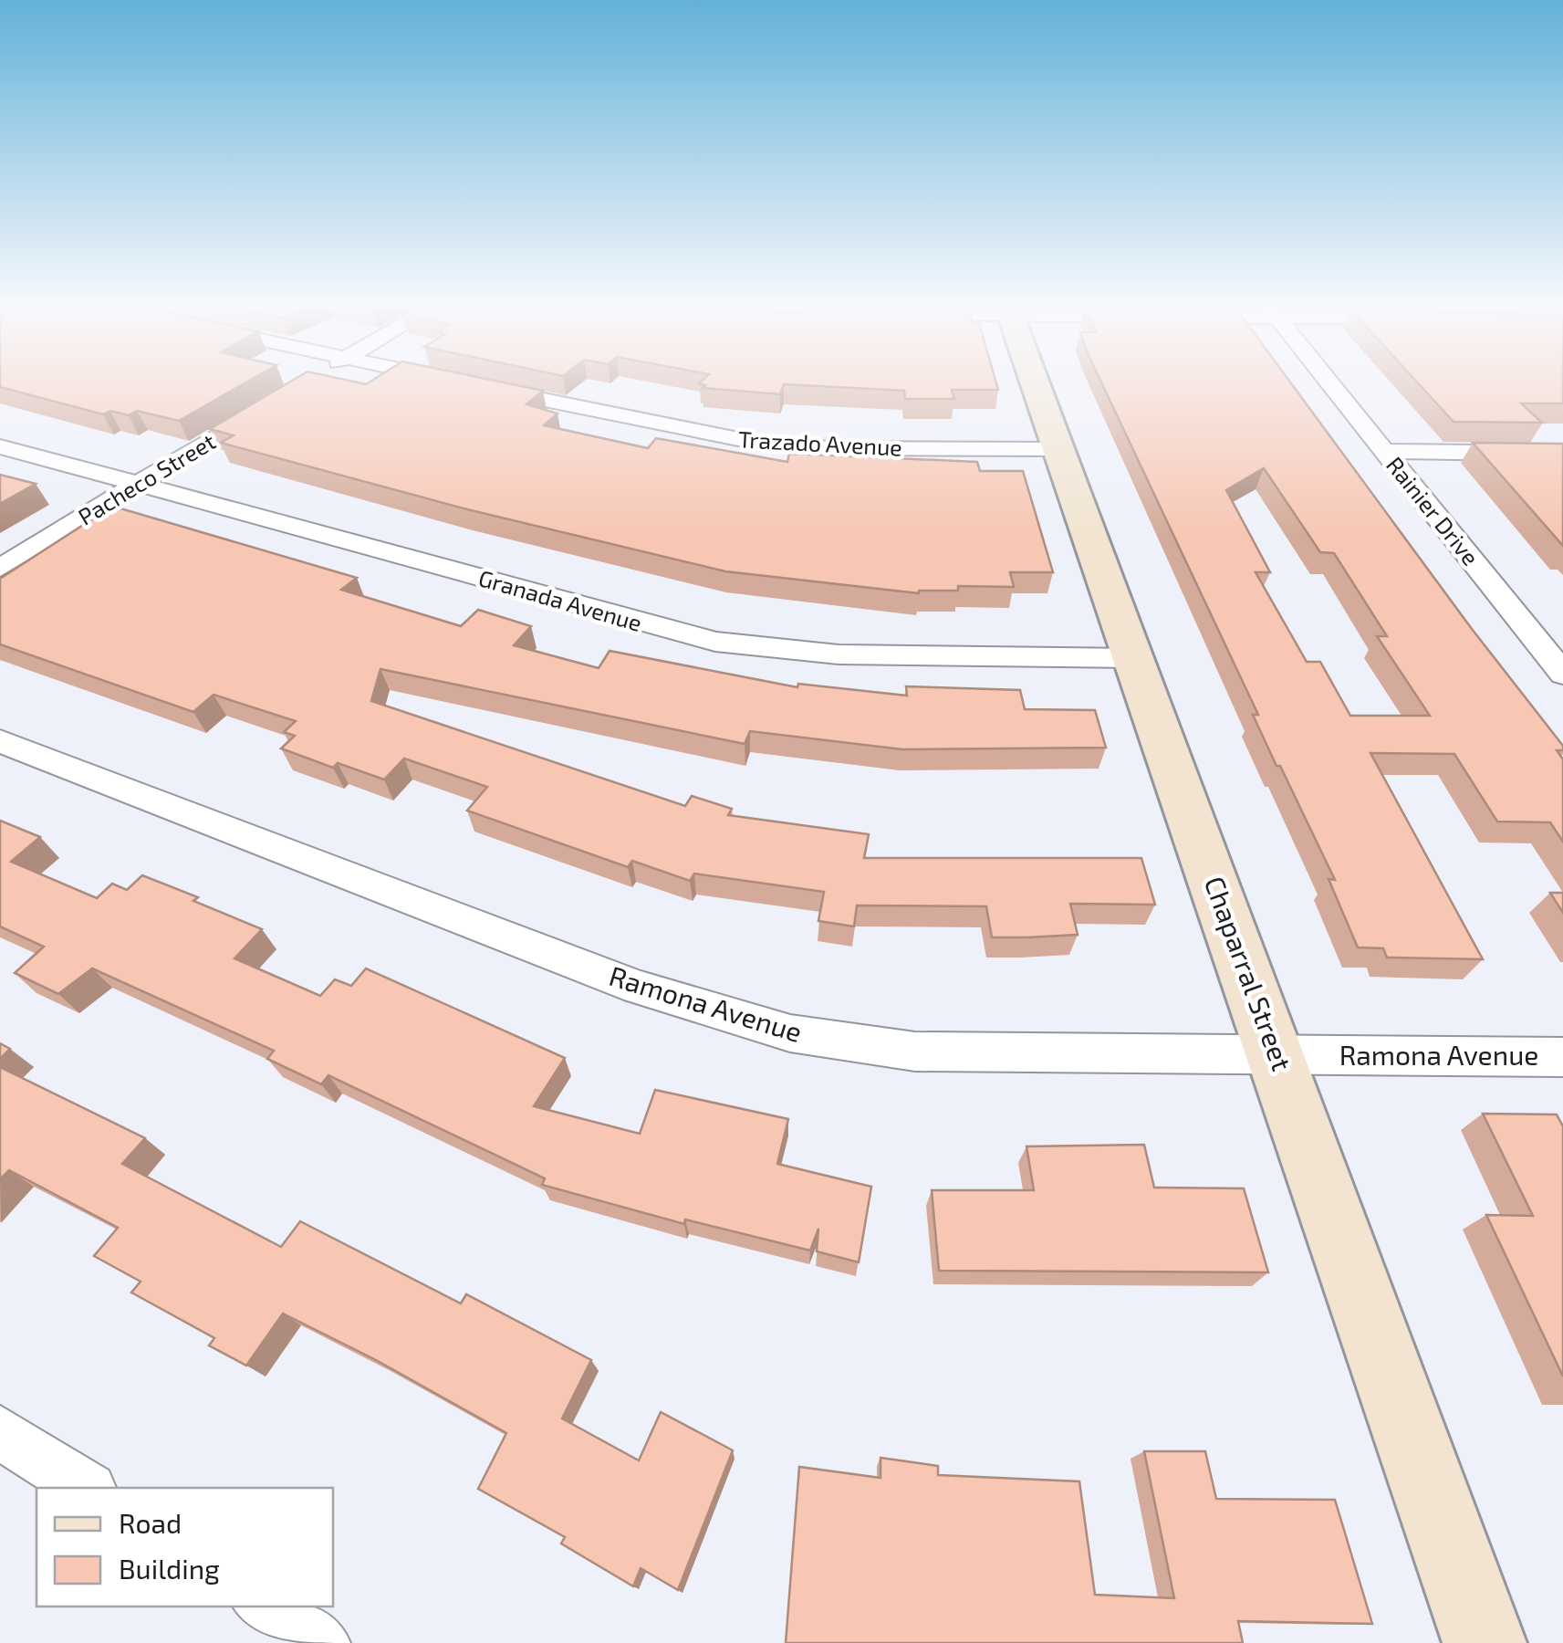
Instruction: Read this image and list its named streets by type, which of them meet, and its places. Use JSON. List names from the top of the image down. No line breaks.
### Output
{"streets":{"street":["Trazado Avenue","Pacheco Street","Rainier Drive","Granada Avenue","Chaparral Street","Ramona Avenue"]},"crossings":[["Trazado Avenue","Chaparral Street"],["Pacheco Street","Granada Avenue"],["Granada Avenue","Chaparral Street"],["Chaparral Street","Ramona Avenue"]],"legend":["Road","Building"]}
